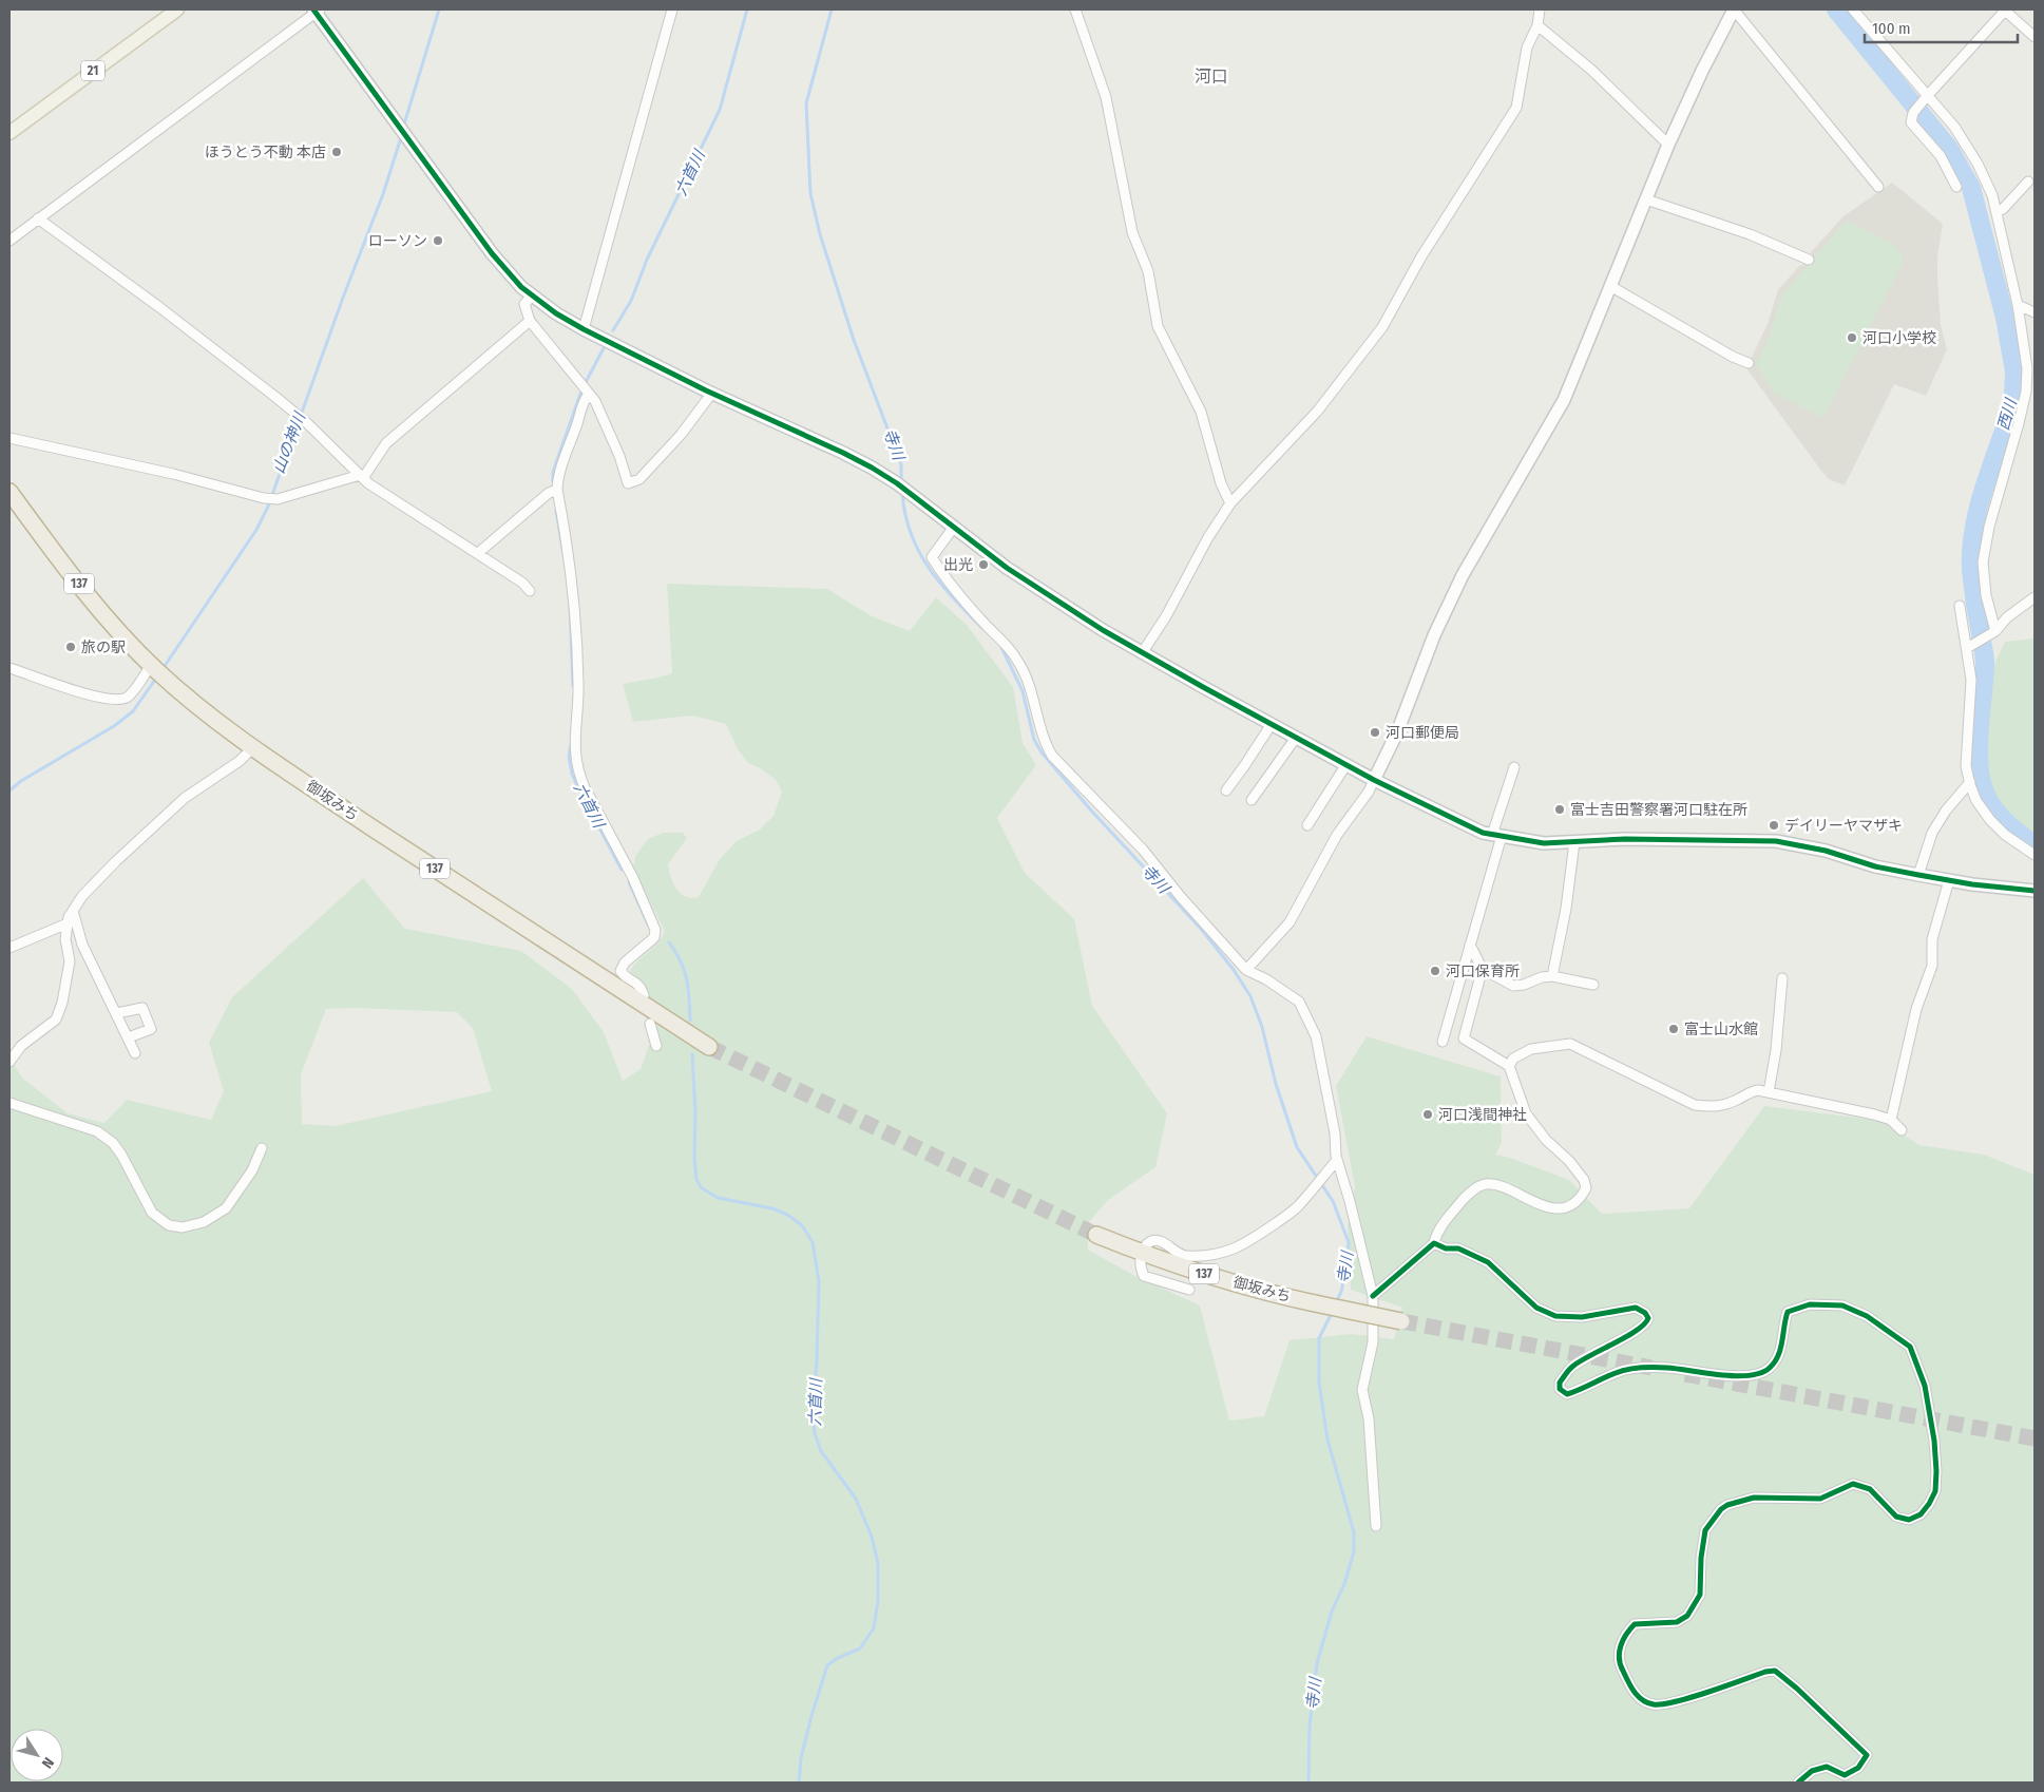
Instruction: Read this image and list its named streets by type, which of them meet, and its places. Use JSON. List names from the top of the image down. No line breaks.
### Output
{"streets":{"highway":["137","御坂みち"],"main road":["21"]},"districts":["河口"],"water":["六首川","西川","山の神川","寺川"],"places":["ほうとう不動 本店","ローソン","河口小学校","出光","旅の駅","河口郵便局","富士吉田警察署河口駐在所","デイリーヤマザキ","河口保育所","富士山水館","河口浅間神社"],"scale_bar":"100 m","north":"bottom right"}
